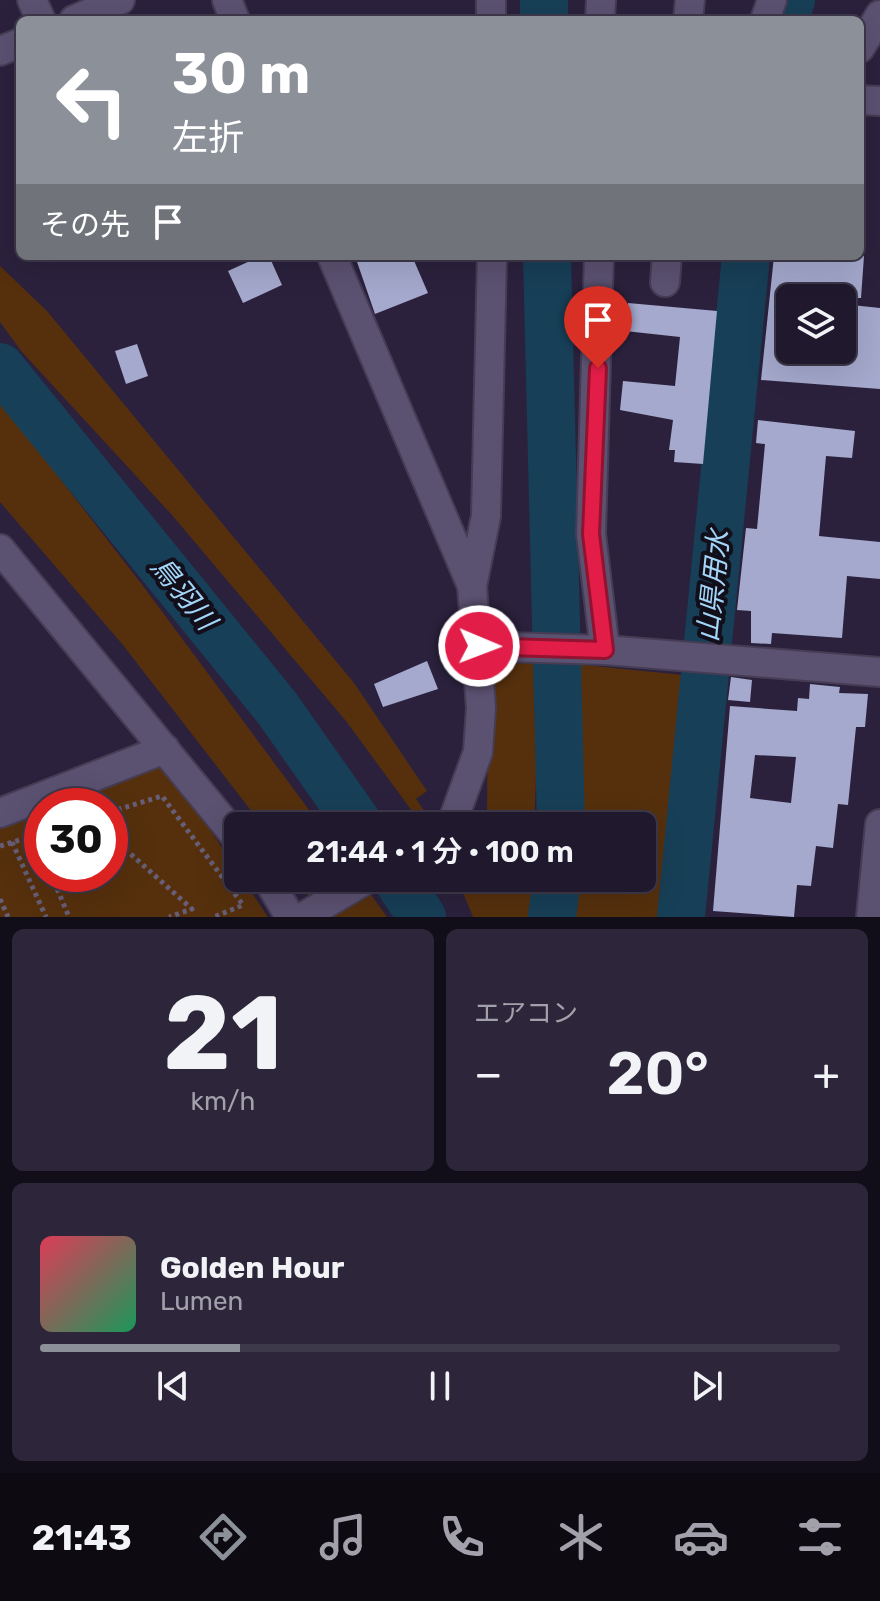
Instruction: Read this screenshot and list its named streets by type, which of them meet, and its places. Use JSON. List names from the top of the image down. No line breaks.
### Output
{"water":["山県用水","鳥羽川"],"page":{"turn":["30 m","左折"],"then":"その先","limit":"30","trip":"21:44 · 1 分 · 100 m","tile":[["21","km/h"],"エアコン"],"heat":["−","20°","+"],"song":["Golden Hour","Lumen"],"tabs":"21:43"}}
